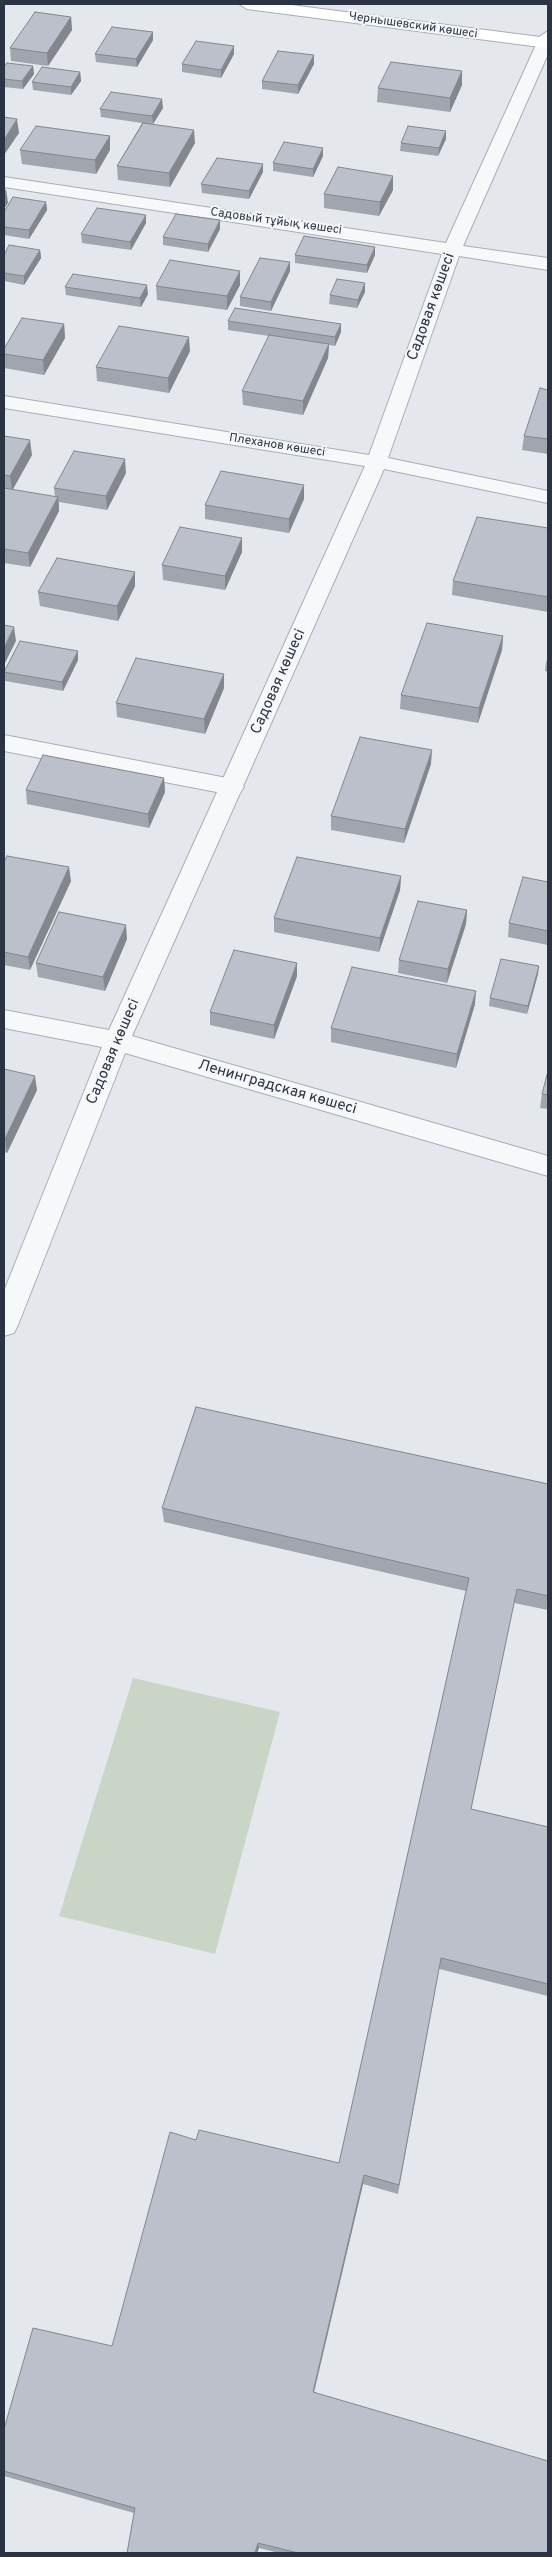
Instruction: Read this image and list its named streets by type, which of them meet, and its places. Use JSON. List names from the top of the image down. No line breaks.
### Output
{"streets":{"street":["Чернышевский көшесі","Садовый тұйық көшесі","Садовая көшесі","Плеханов көшесі","Ленинградская көшесі"]},"crossings":[["Чернышевский көшесі","Садовая көшесі"],["Садовый тұйық көшесі","Садовая көшесі"],["Садовая көшесі","Плеханов көшесі"],["Садовая көшесі","Ленинградская көшесі"]]}
